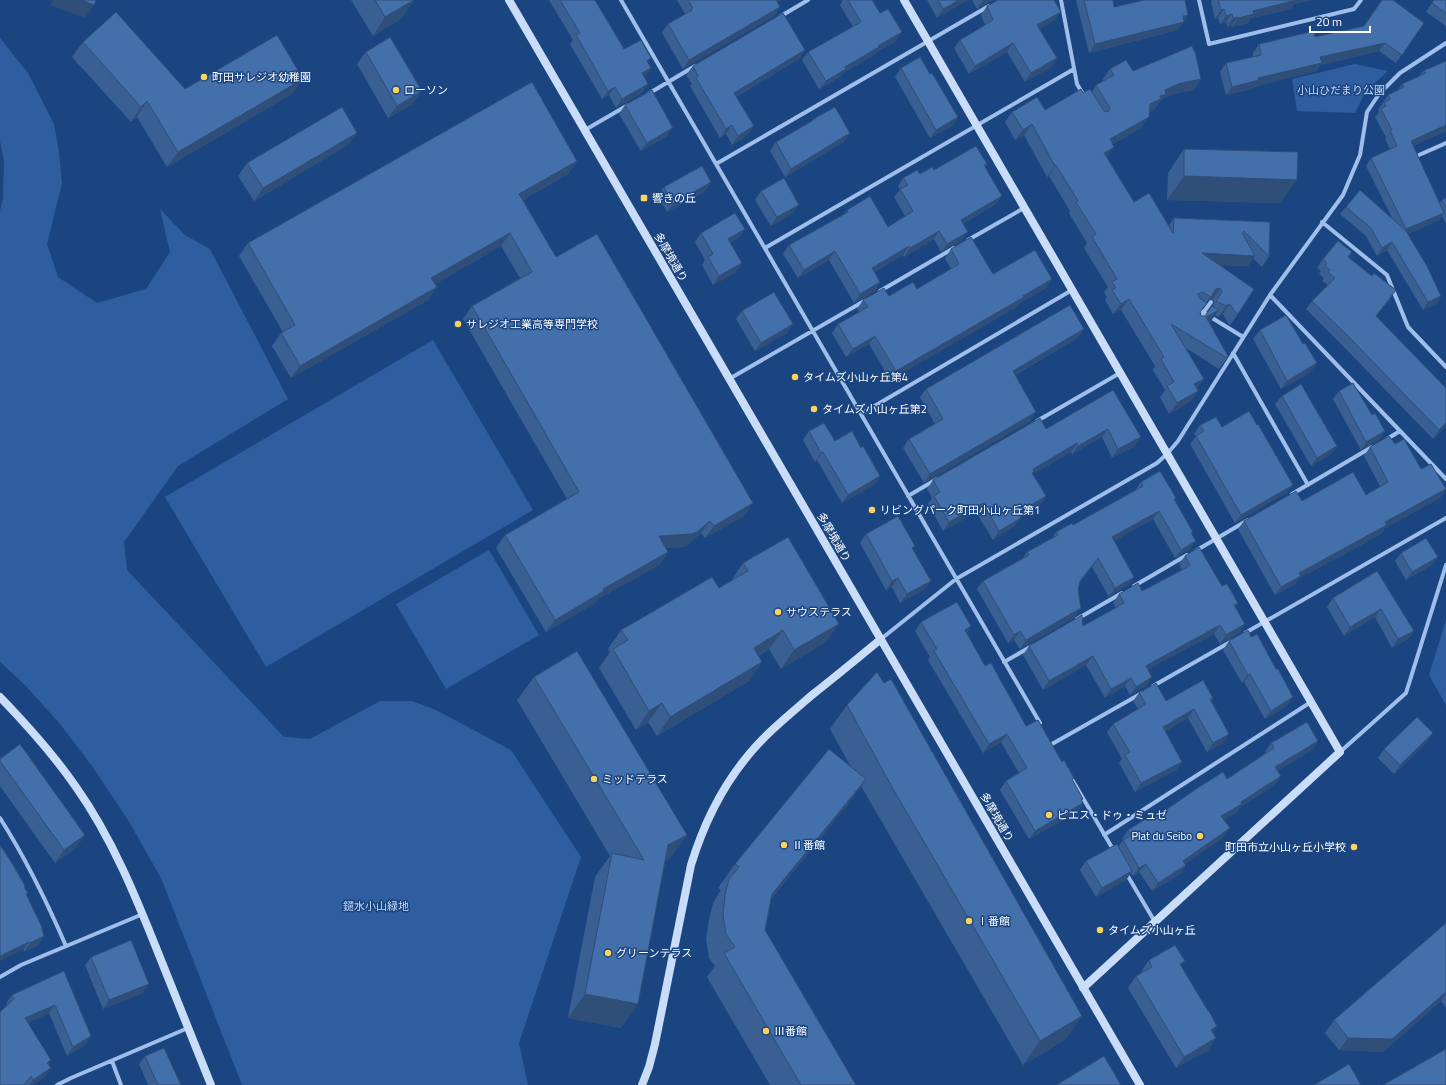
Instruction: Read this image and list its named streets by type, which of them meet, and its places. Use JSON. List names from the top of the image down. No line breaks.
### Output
{"streets":{"street":["多摩境通り"]},"parks":["小山ひだまり公園","鑓水小山緑地"],"places":{"other":["町田サレジオ幼稚園","ローソン","サレジオ工業高等専門学校","タイムズ小山ヶ丘第4","タイムズ小山ヶ丘第2","リビングパーク町田小山ヶ丘第1","サウステラス","ミッドテラス","ピエス・ドゥ・ミュゼ","Plat du Seibo","Ⅱ番館","町田市立小山ヶ丘小学校","Ⅰ番館","タイムズ小山ヶ丘","グリーンテラス","Ⅲ番館"],"transit":["響きの丘"]},"scale_bar":"20 m"}
